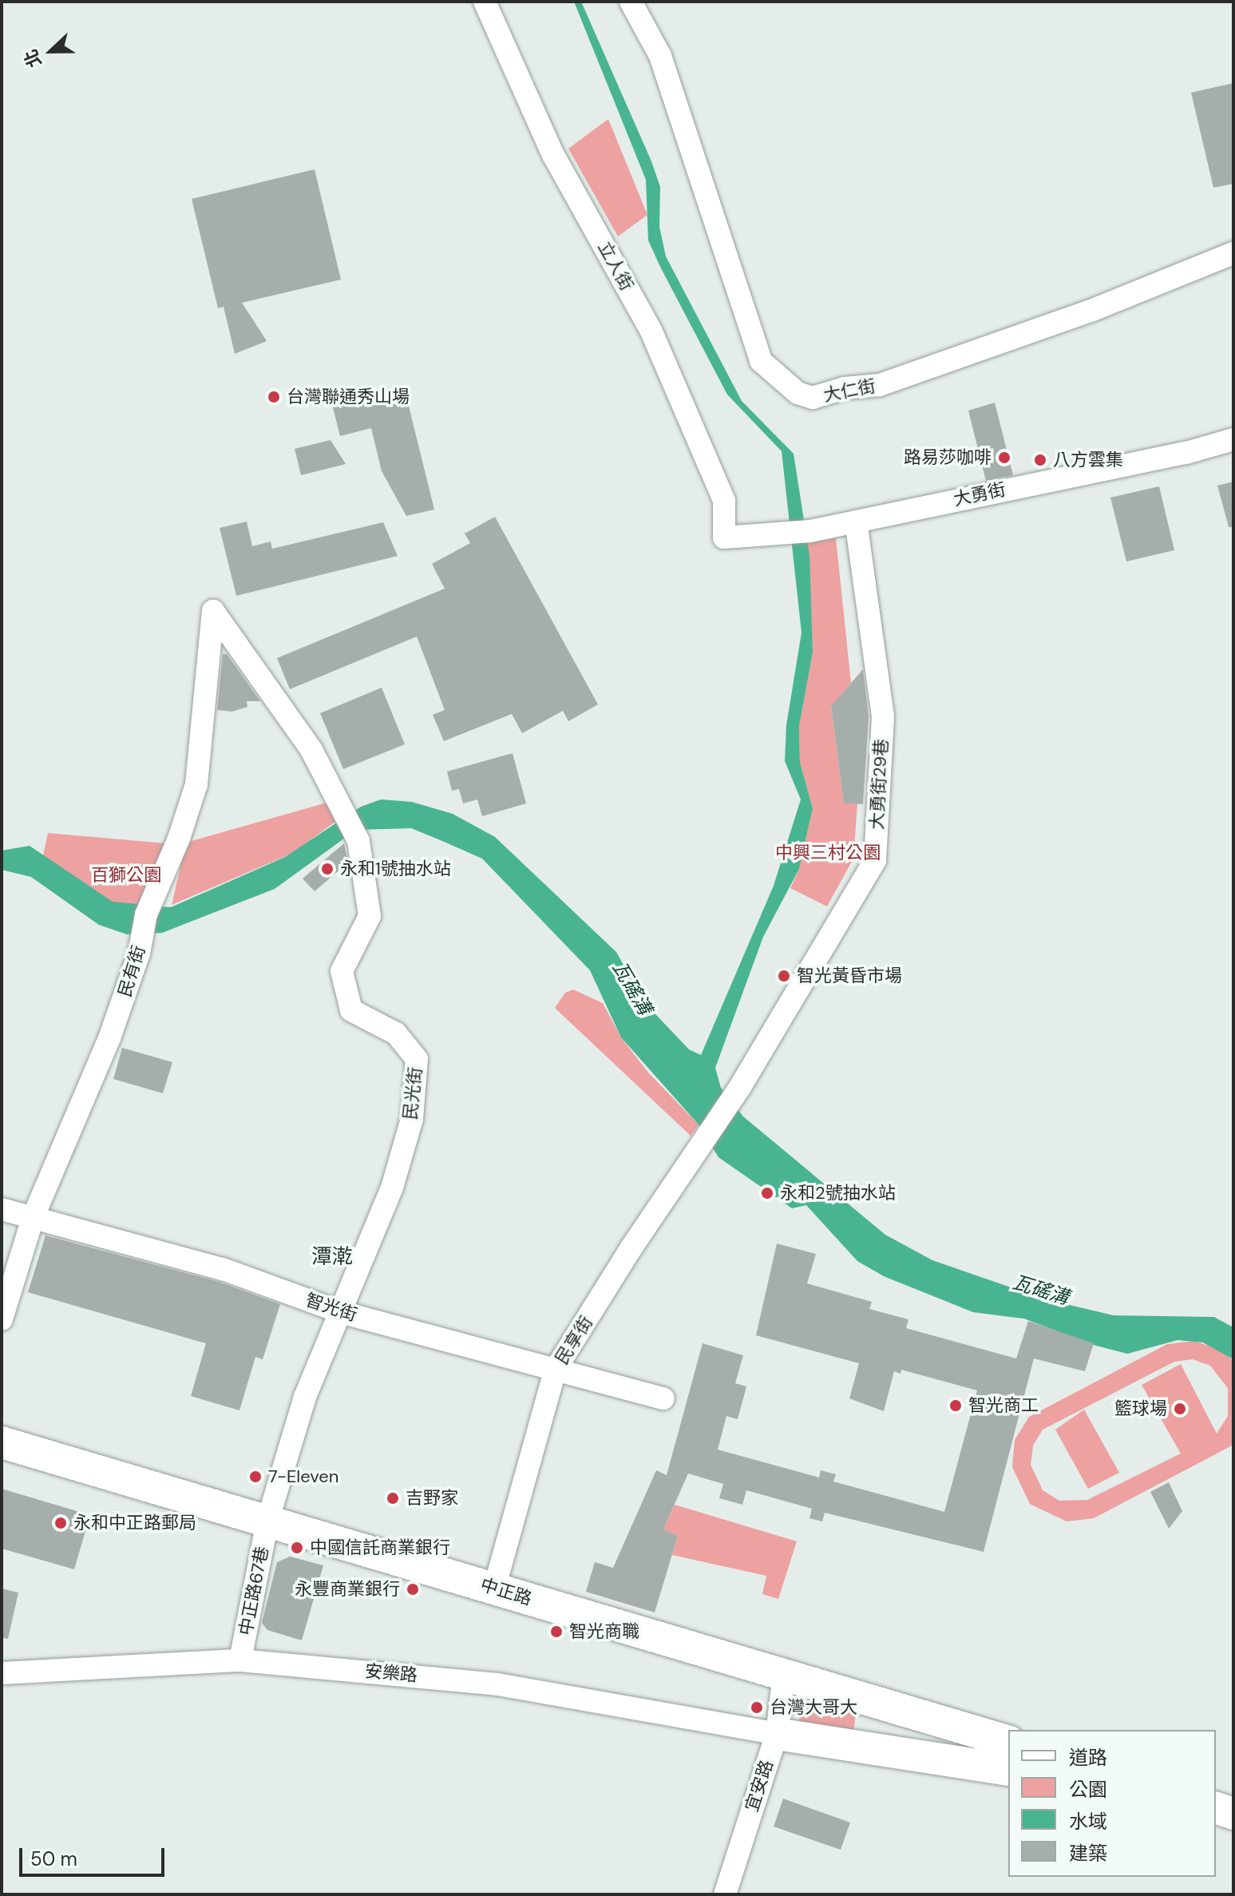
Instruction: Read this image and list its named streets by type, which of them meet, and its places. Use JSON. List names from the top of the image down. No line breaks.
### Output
{"streets":{"street":["立人街","大仁街","大勇街","大勇街29巷","民有街","民光街","智光街","民享街","中正路67巷","中正路","安樂路","宜安路"]},"crossings":[["立人街","大勇街"],["大勇街","大勇街29巷"],["大勇街29巷","民享街"],["民有街","民光街"],["民有街","智光街"],["民光街","智光街"],["民光街","中正路67巷"],["民光街","中正路"],["智光街","民享街"],["民享街","中正路"],["中正路67巷","中正路"],["中正路67巷","安樂路"],["中正路","宜安路"],["安樂路","宜安路"]],"districts":["潭漧"],"water":["瓦磘溝"],"parks":["中興三村公園","百獅公園"],"places":["台灣聯通秀山場","路易莎咖啡","八方雲集","永和1號抽水站","智光黃昏市場","永和2號抽水站","智光商工","籃球場","7-Eleven","吉野家","永和中正路郵局","中國信託商業銀行","永豐商業銀行","智光商職","台灣大哥大"],"legend":["道路","公園","水域","建築"],"scale_bar":"50 m","north":"left"}
